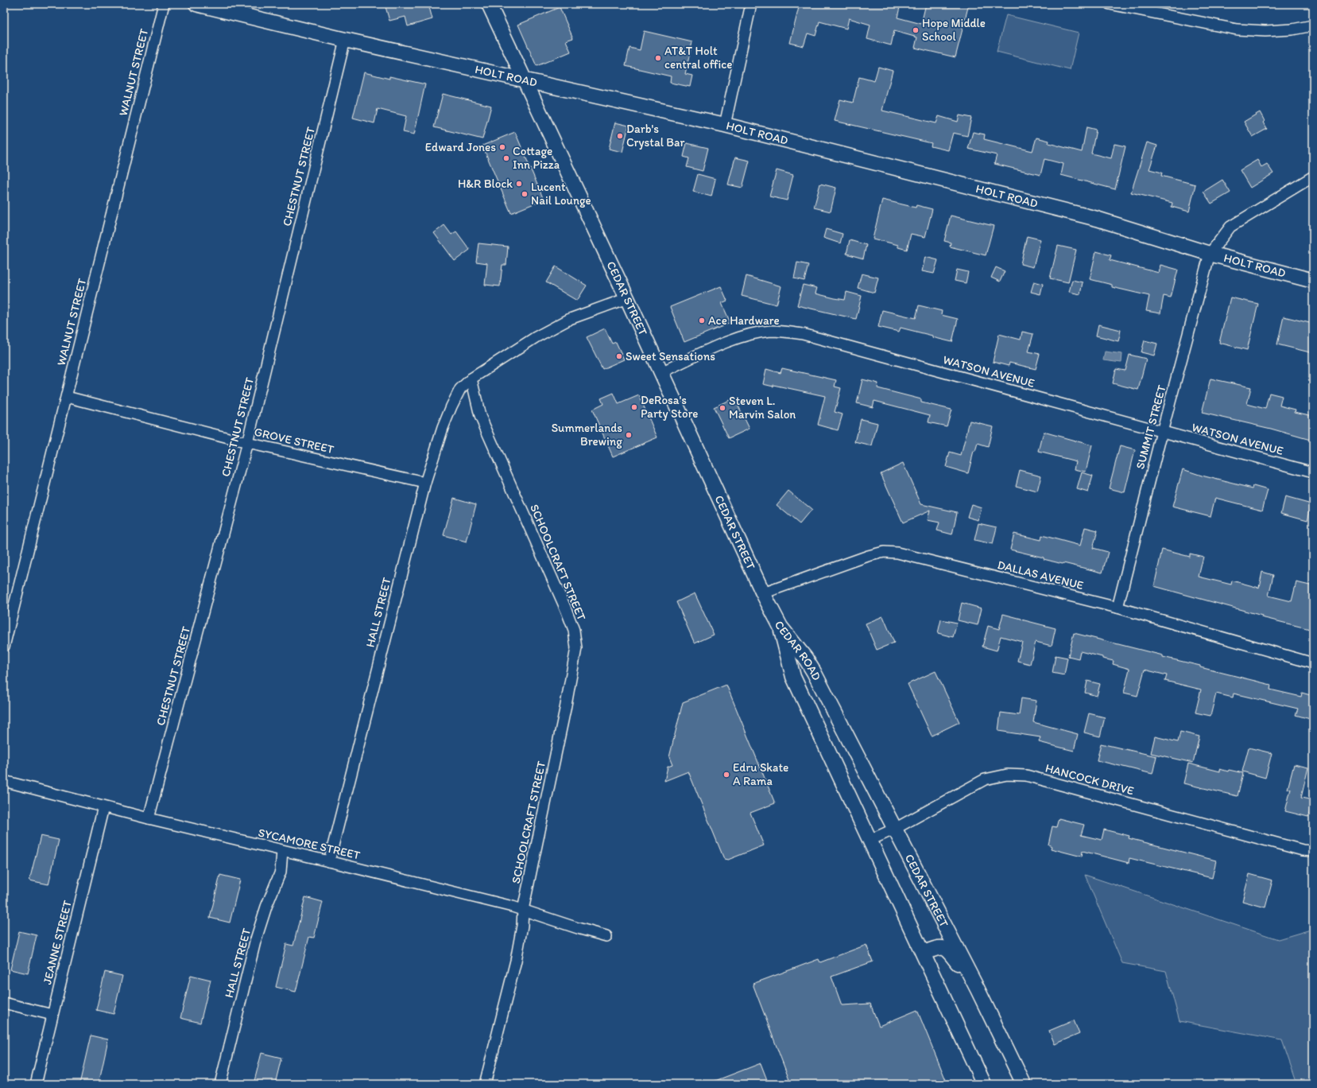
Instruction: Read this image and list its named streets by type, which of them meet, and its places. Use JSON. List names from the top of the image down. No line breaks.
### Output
{"streets":{"main road":["HOLT ROAD","CEDAR STREET","CEDAR ROAD"],"street":["WALNUT STREET","CHESTNUT STREET","WATSON AVENUE","SUMMIT STREET","GROVE STREET","SCHOOLCRAFT STREET","DALLAS AVENUE","HALL STREET","HANCOCK DRIVE","SYCAMORE STREET","JEANNE STREET"]},"crossings":[["WALNUT STREET","GROVE STREET"],["HOLT ROAD","CHESTNUT STREET"],["HOLT ROAD","CEDAR STREET"],["HOLT ROAD","SUMMIT STREET"],["CHESTNUT STREET","GROVE STREET"],["CHESTNUT STREET","SYCAMORE STREET"],["CEDAR STREET","WATSON AVENUE"],["CEDAR STREET","DALLAS AVENUE"],["CEDAR STREET","CEDAR ROAD"],["CEDAR STREET","HANCOCK DRIVE"],["WATSON AVENUE","SUMMIT STREET"],["SUMMIT STREET","DALLAS AVENUE"],["GROVE STREET","HALL STREET"],["SCHOOLCRAFT STREET","HALL STREET"],["SCHOOLCRAFT STREET","SYCAMORE STREET"],["HALL STREET","SYCAMORE STREET"],["CEDAR ROAD","HANCOCK DRIVE"],["SYCAMORE STREET","JEANNE STREET"]],"places":["Hope Middle School","AT&T Holt central office","Darb's Crystal Bar","Edward Jones","Cottage Inn Pizza","H&R Block","Lucent Nail Lounge","Ace Hardware","Sweet Sensations","DeRosa's Party Store","Steven L. Marvin Salon","Summerlands Brewing","Edru Skate A Rama"]}
